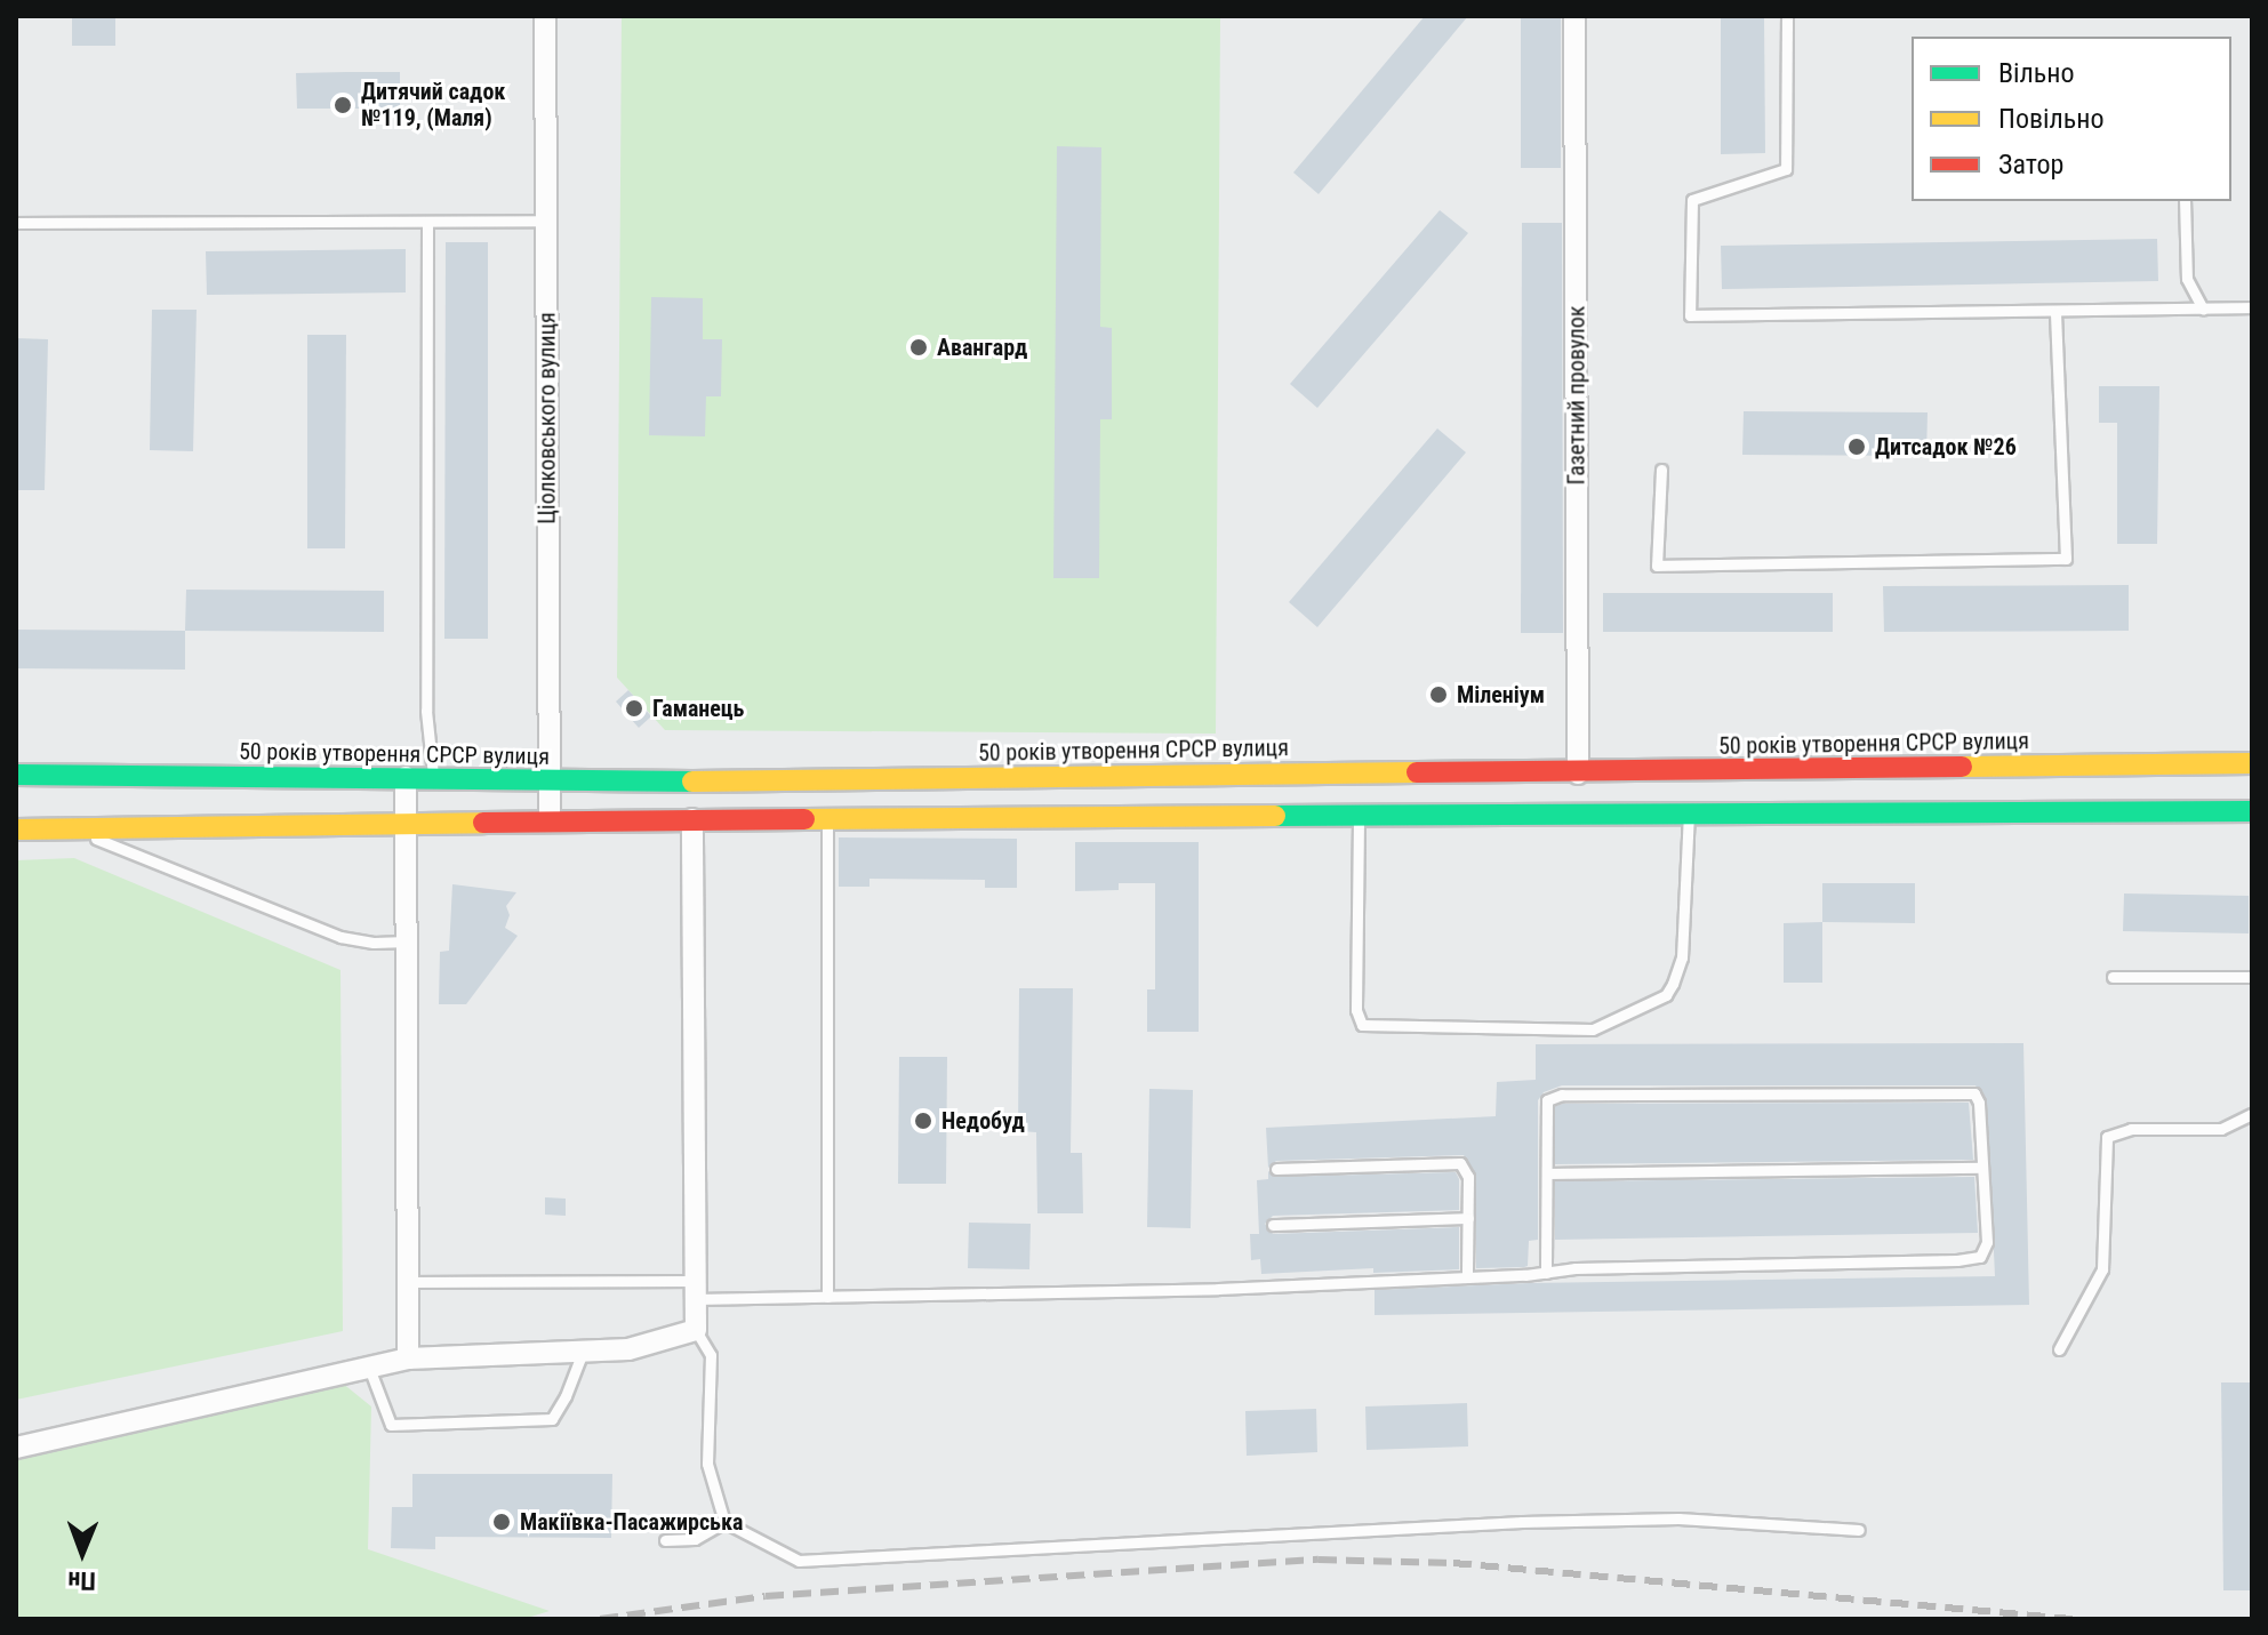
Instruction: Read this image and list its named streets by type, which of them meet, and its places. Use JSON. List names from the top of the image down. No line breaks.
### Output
{"streets":{"main road":["50 років утворення СРСР вулиця"],"street":["Газетний провулок","Ціолковського вулиця"]},"crossings":[["Газетний провулок","50 років утворення СРСР вулиця"],["Ціолковського вулиця","50 років утворення СРСР вулиця"]],"places":["Дитячий садок №119, (Маля)","Авангард","Дитсадок №26","Міленіум","Гаманець","Недобуд","Макіївка-Пасажирська"],"legend":["Вільно","Повільно","Затор"],"north":"bottom"}
